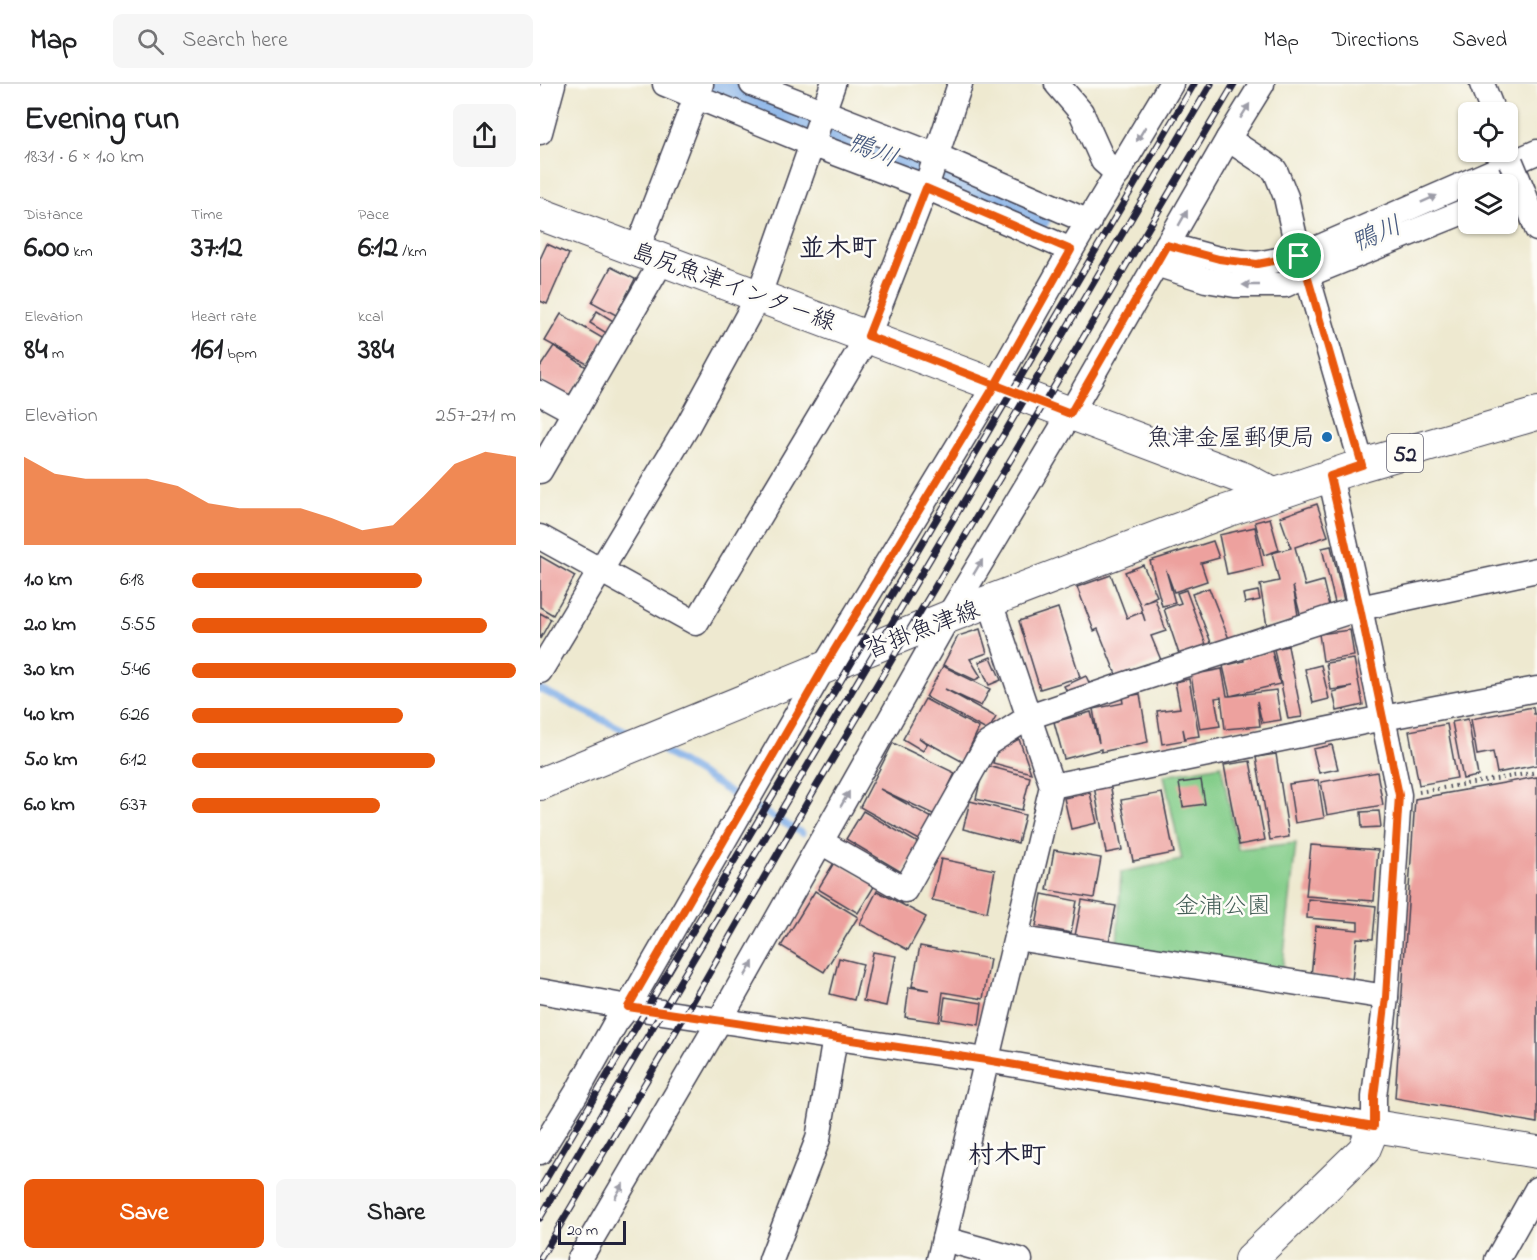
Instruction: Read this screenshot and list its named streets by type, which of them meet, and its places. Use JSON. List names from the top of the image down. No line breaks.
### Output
{"streets":{"main road":["島尻魚津インター線","52","沓掛魚津線"]},"crossings":[["島尻魚津インター線","52"],["島尻魚津インター線","沓掛魚津線"],["52","沓掛魚津線"]],"districts":["並木町","村木町"],"water":["鴨川"],"parks":["金浦公園"],"places":["魚津金屋郵便局"],"scale_bar":"20 m","page":{"header":"Map","search":"Search here","nav":["Map","Directions","Saved"],"heading":["Evening run","18:31 · 6 × 1.0 km"],"stats":[["Distance","6.00 km"],["Time","37:12"],["Pace","6:12 /km"],["Elevation","84 m"],["Heart rate","161 bpm"],["kcal","384"]],"chart":["Elevation","257–271 m"],"list":[{"name":"1.0 km","note":"6:18"},{"name":"2.0 km","note":"5:55"},{"name":"3.0 km","note":"5:46"},{"name":"4.0 km","note":"6:26"},{"name":"5.0 km","note":"6:12"},{"name":"6.0 km","note":"6:37"}],"buttons":["Save","Share"],"scale":"20 m"}}
